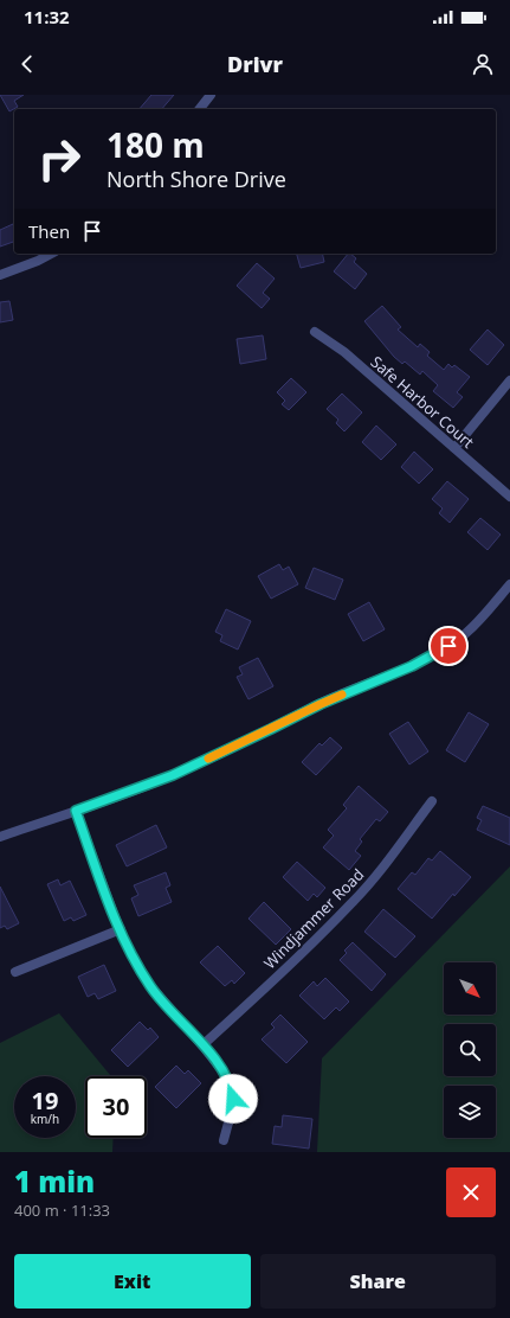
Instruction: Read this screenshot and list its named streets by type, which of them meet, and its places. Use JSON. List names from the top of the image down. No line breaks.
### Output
{"streets":{"street":["Safe Harbor Court","Windjammer Road"]},"north":"bottom right","page":{"status":"11:32","header":"Drivr","turn":["180 m","North Shore Drive"],"then":"Then","speed":"19 km/h","limit":"30","heading":["1 min","400 m · 11:33"],"buttons":["Exit","Share"]}}
